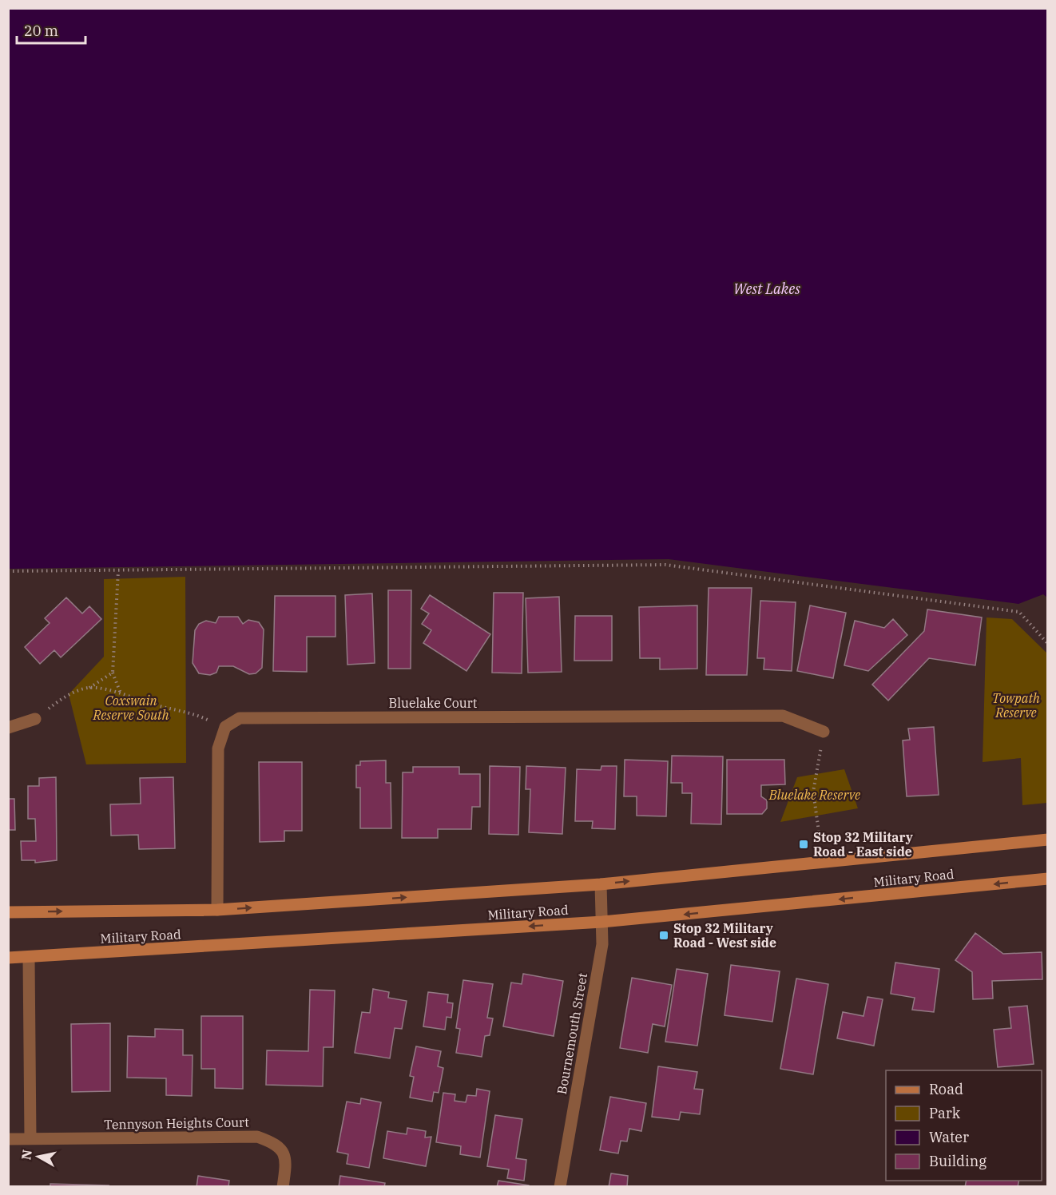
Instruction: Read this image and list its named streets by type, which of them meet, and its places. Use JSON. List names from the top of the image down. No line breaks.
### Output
{"streets":{"main road":["Military Road"],"street":["Bluelake Court","Bournemouth Street","Tennyson Heights Court"]},"crossings":[["Military Road","Bournemouth Street"]],"water":["West Lakes"],"parks":["Towpath Reserve","Coxswain Reserve South","Bluelake Reserve"],"places":{"transit":["Stop 32 Military Road - East side","Stop 32 Military Road - West side"]},"legend":["Road","Park","Water","Building"],"scale_bar":"20 m","north":"left"}
